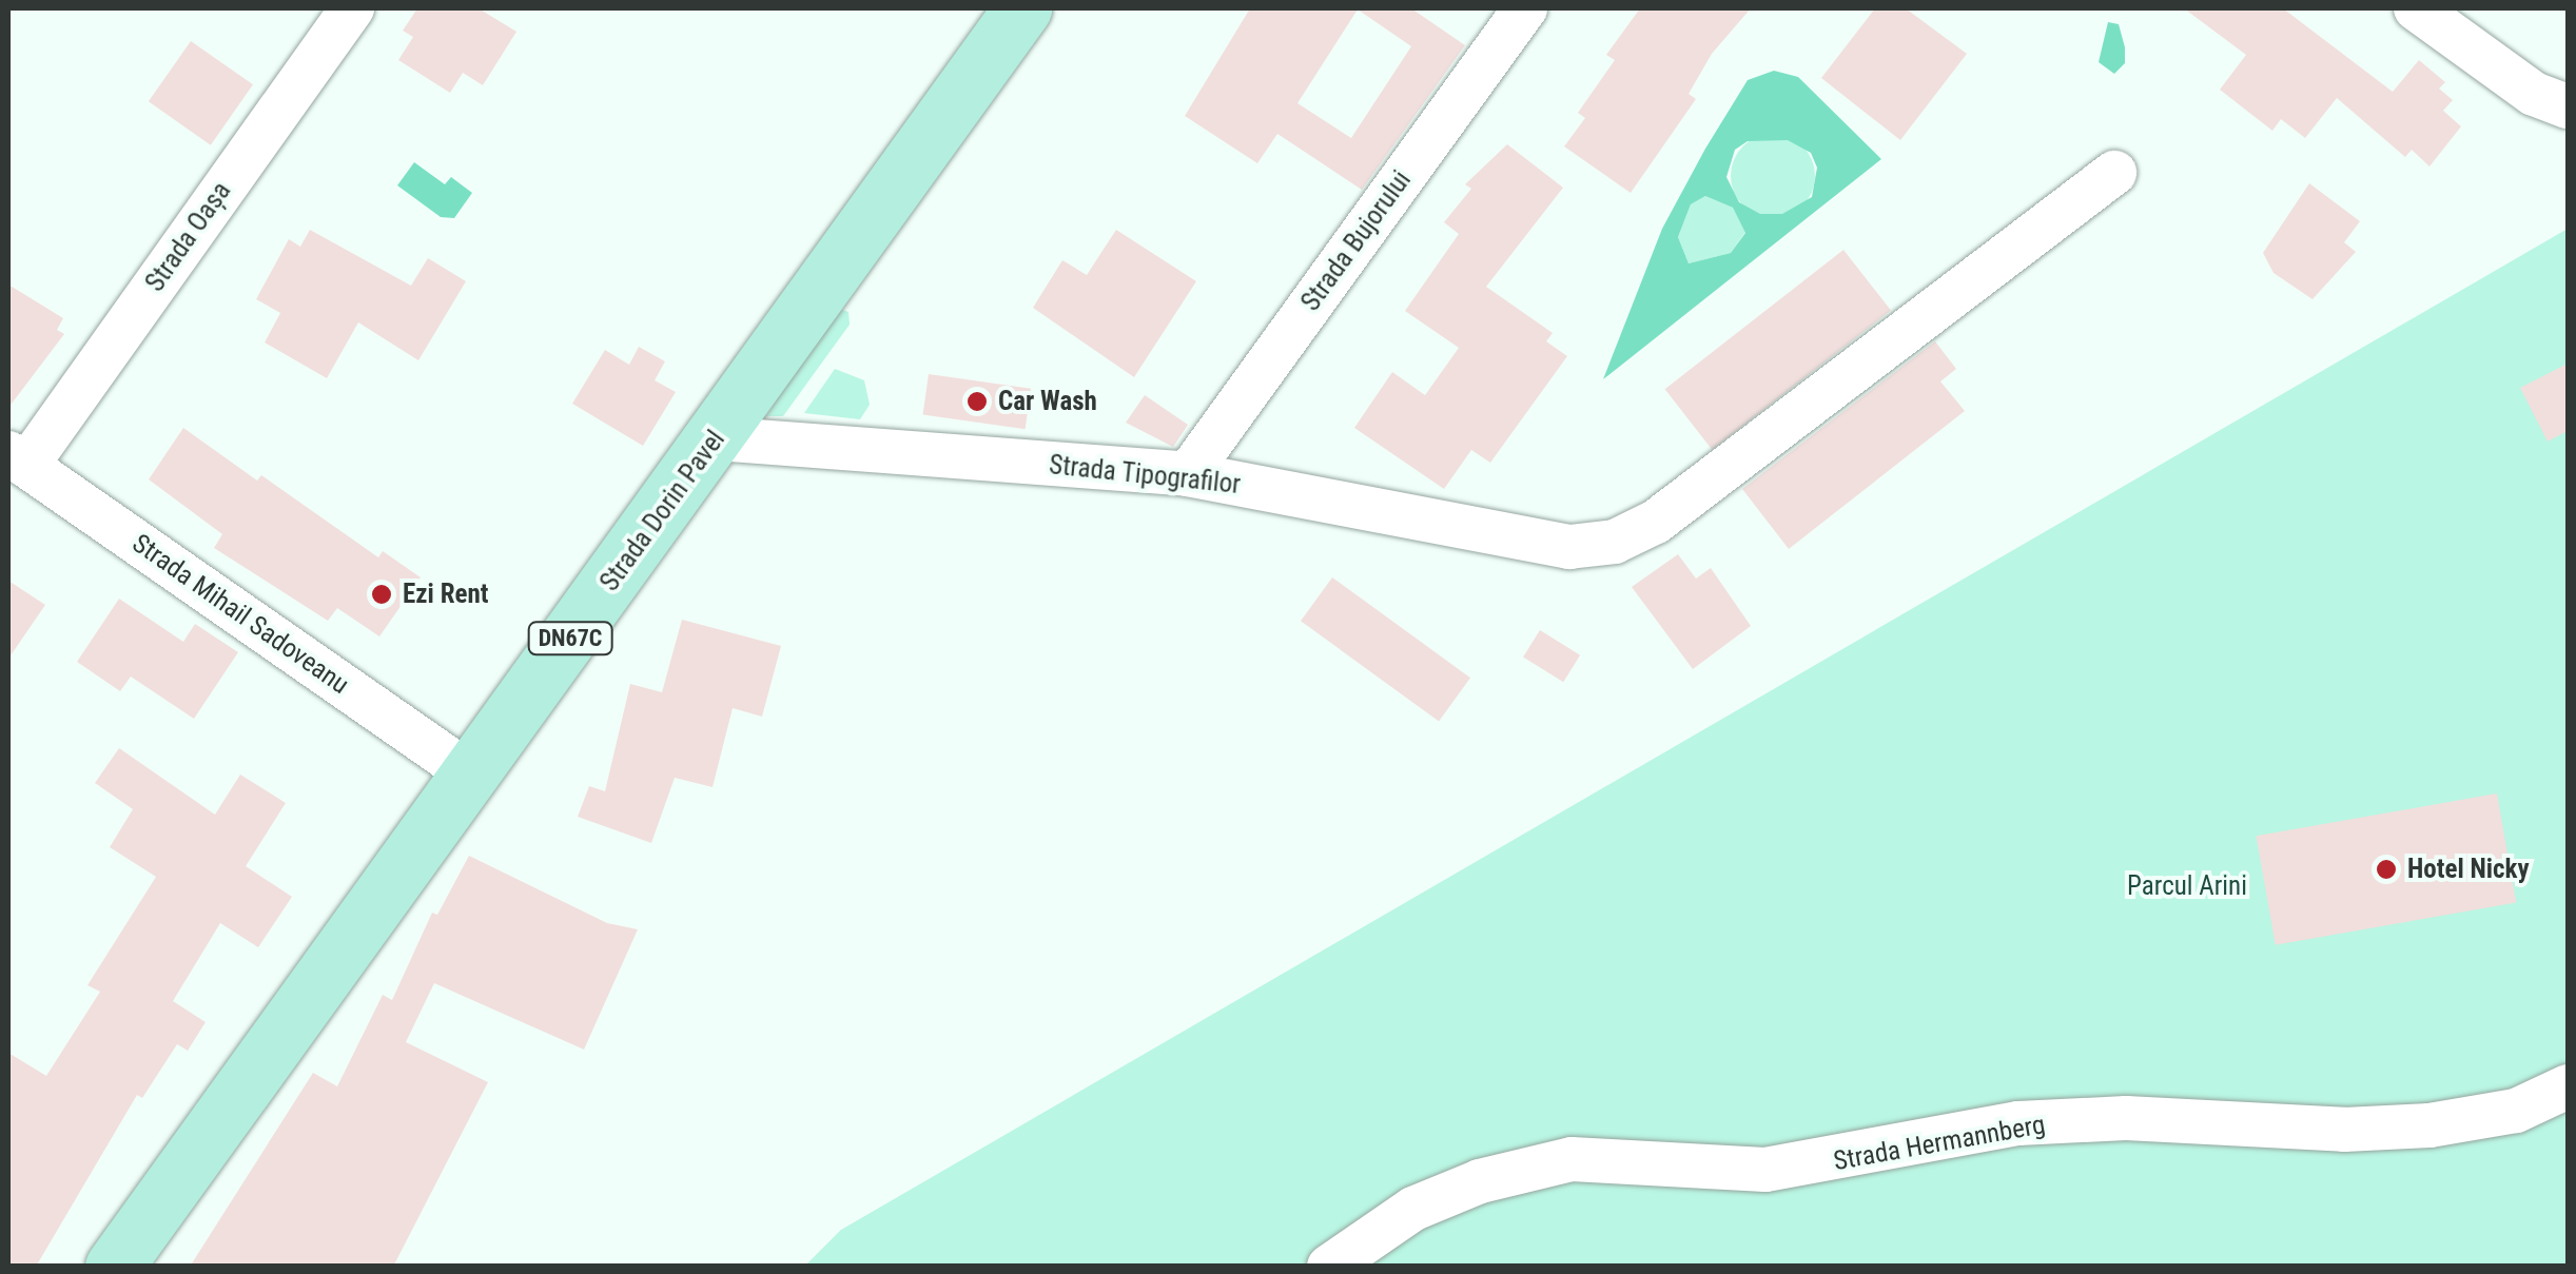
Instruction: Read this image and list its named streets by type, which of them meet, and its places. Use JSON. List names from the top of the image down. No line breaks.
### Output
{"streets":{"main road":["Strada Dorin Pavel","DN67C"],"street":["Strada Oașa","Strada Bujorului","Strada Tipografilor","Strada Mihail Sadoveanu","Strada Hermannberg"]},"crossings":[["Strada Oașa","Strada Mihail Sadoveanu"],["Strada Bujorului","Strada Tipografilor"],["Strada Tipografilor","Strada Dorin Pavel"],["Strada Dorin Pavel","Strada Mihail Sadoveanu"]],"parks":["Parcul Arini"],"places":["Car Wash","Ezi Rent","Hotel Nicky"]}
